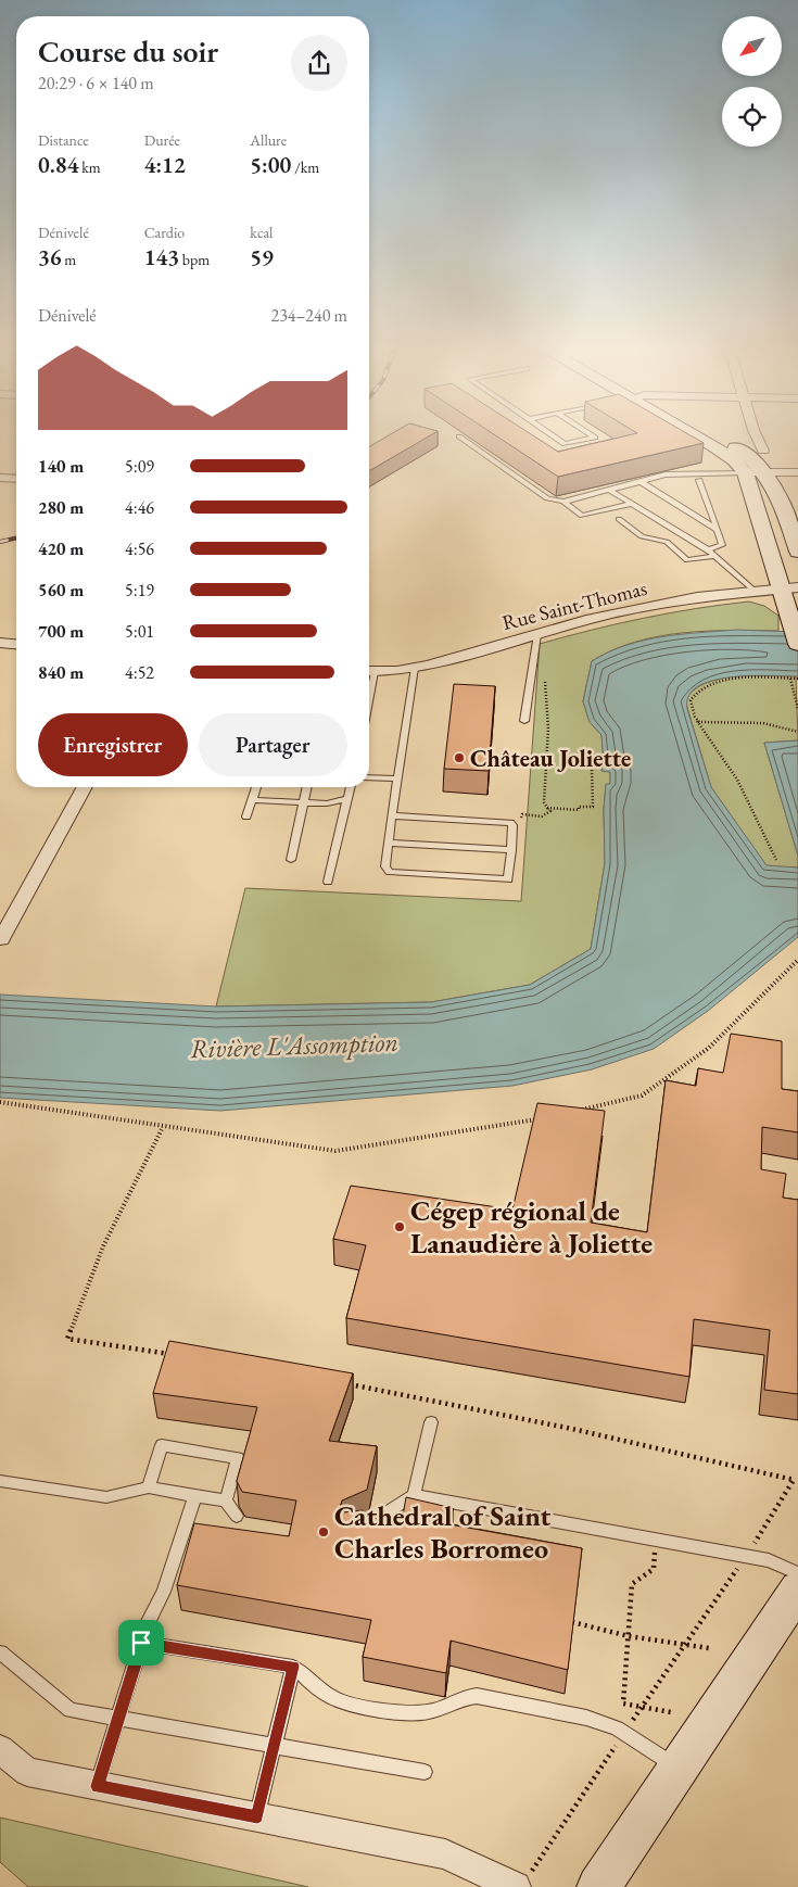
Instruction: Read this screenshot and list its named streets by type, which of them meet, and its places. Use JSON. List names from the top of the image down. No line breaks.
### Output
{"streets":{"street":["Rue Saint-Thomas"]},"water":["Rivière L'Assomption"],"places":["Château Joliette","Cégep régional de Lanaudière à Joliette","Cathedral of Saint Charles Borromeo"],"north":"bottom left","page":{"heading":["Course du soir","20:29 · 6 × 140 m"],"stats":[["Distance","0.84 km"],["Durée","4:12"],["Allure","5:00 /km"],["Dénivelé","36 m"],["Cardio","143 bpm"],["kcal","59"]],"chart":["Dénivelé","234–240 m"],"list":[{"name":"140 m","note":"5:09"},{"name":"280 m","note":"4:46"},{"name":"420 m","note":"4:56"},{"name":"560 m","note":"5:19"},{"name":"700 m","note":"5:01"},{"name":"840 m","note":"4:52"}],"buttons":["Enregistrer","Partager"]}}
